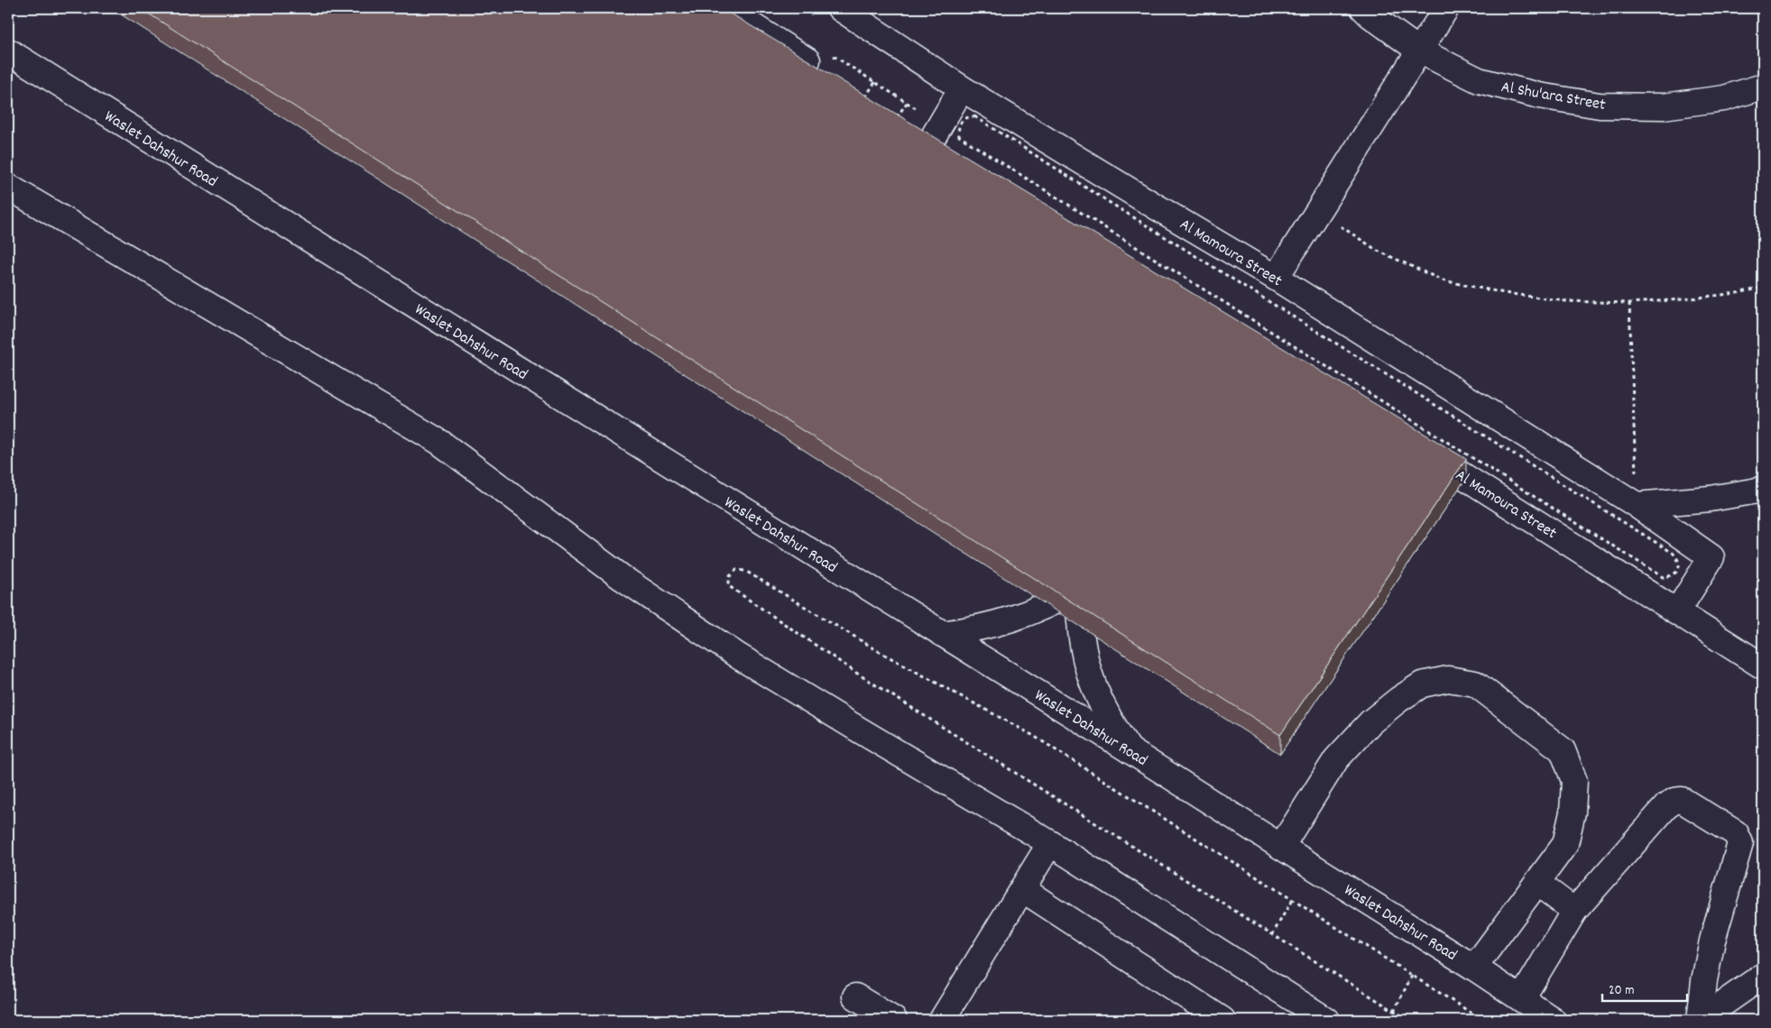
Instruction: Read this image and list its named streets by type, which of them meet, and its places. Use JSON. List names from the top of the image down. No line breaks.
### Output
{"streets":{"main road":["Al Shu'ara Street","Waslet Dahshur Road","Al Mamoura Street"]},"scale_bar":"20 m"}
